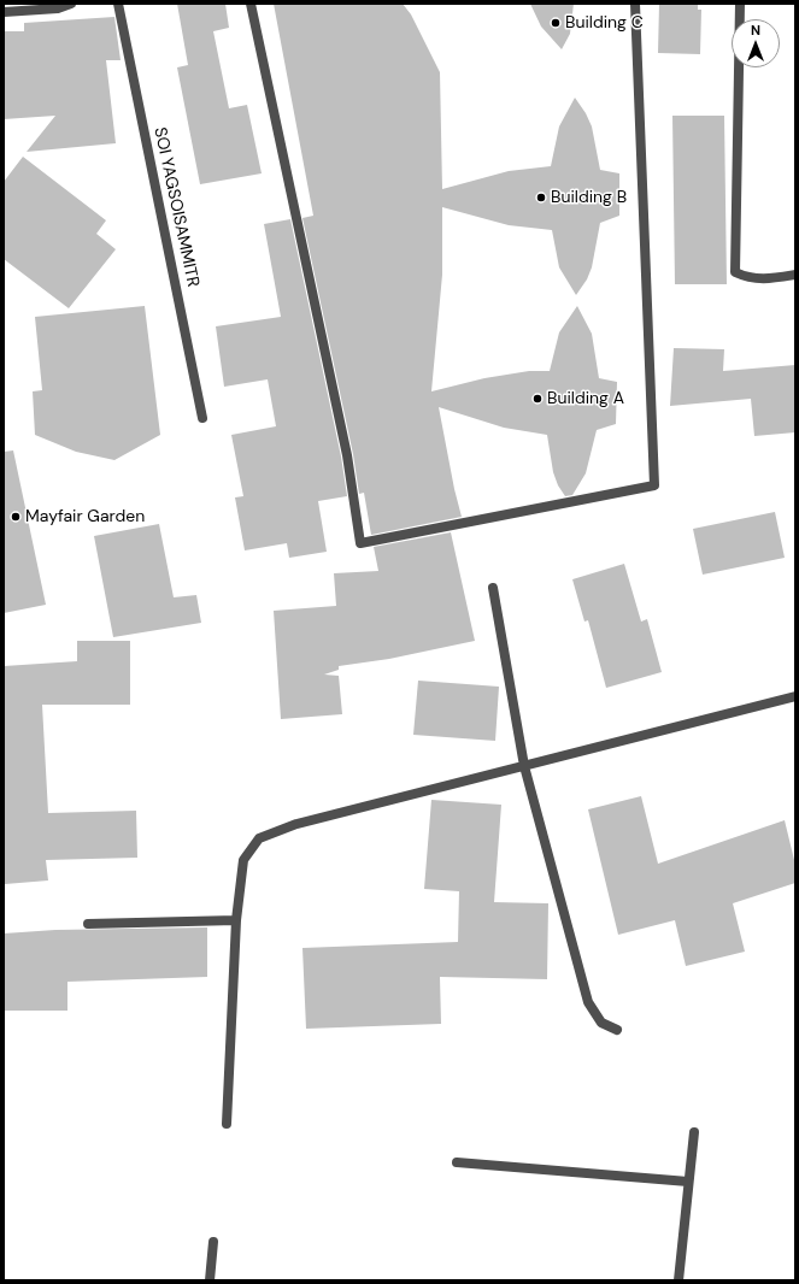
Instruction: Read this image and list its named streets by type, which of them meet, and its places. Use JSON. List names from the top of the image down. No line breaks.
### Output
{"streets":{"street":["SOI YAGSOISAMMITR"]},"places":["Building C","Building B","Building A","Mayfair Garden"],"north":"top"}
